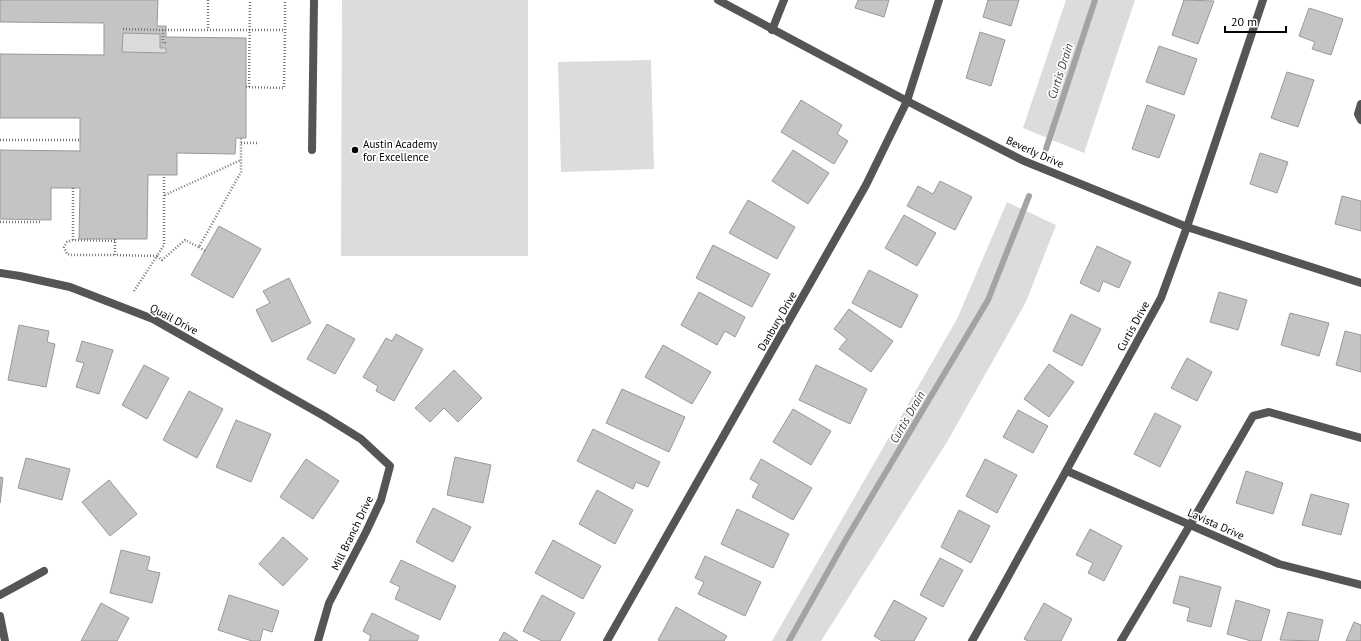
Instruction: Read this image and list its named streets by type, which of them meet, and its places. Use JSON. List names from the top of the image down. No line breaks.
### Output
{"streets":{"street":["Beverly Drive","Quail Drive","Danbury Drive","Curtis Drive","Lavista Drive","Mill Branch Drive"]},"crossings":[["Beverly Drive","Danbury Drive"],["Beverly Drive","Curtis Drive"],["Quail Drive","Mill Branch Drive"],["Curtis Drive","Lavista Drive"]],"water":["Curtis Drain"],"places":["Austin Academy for Excellence"],"scale_bar":"20 m"}
